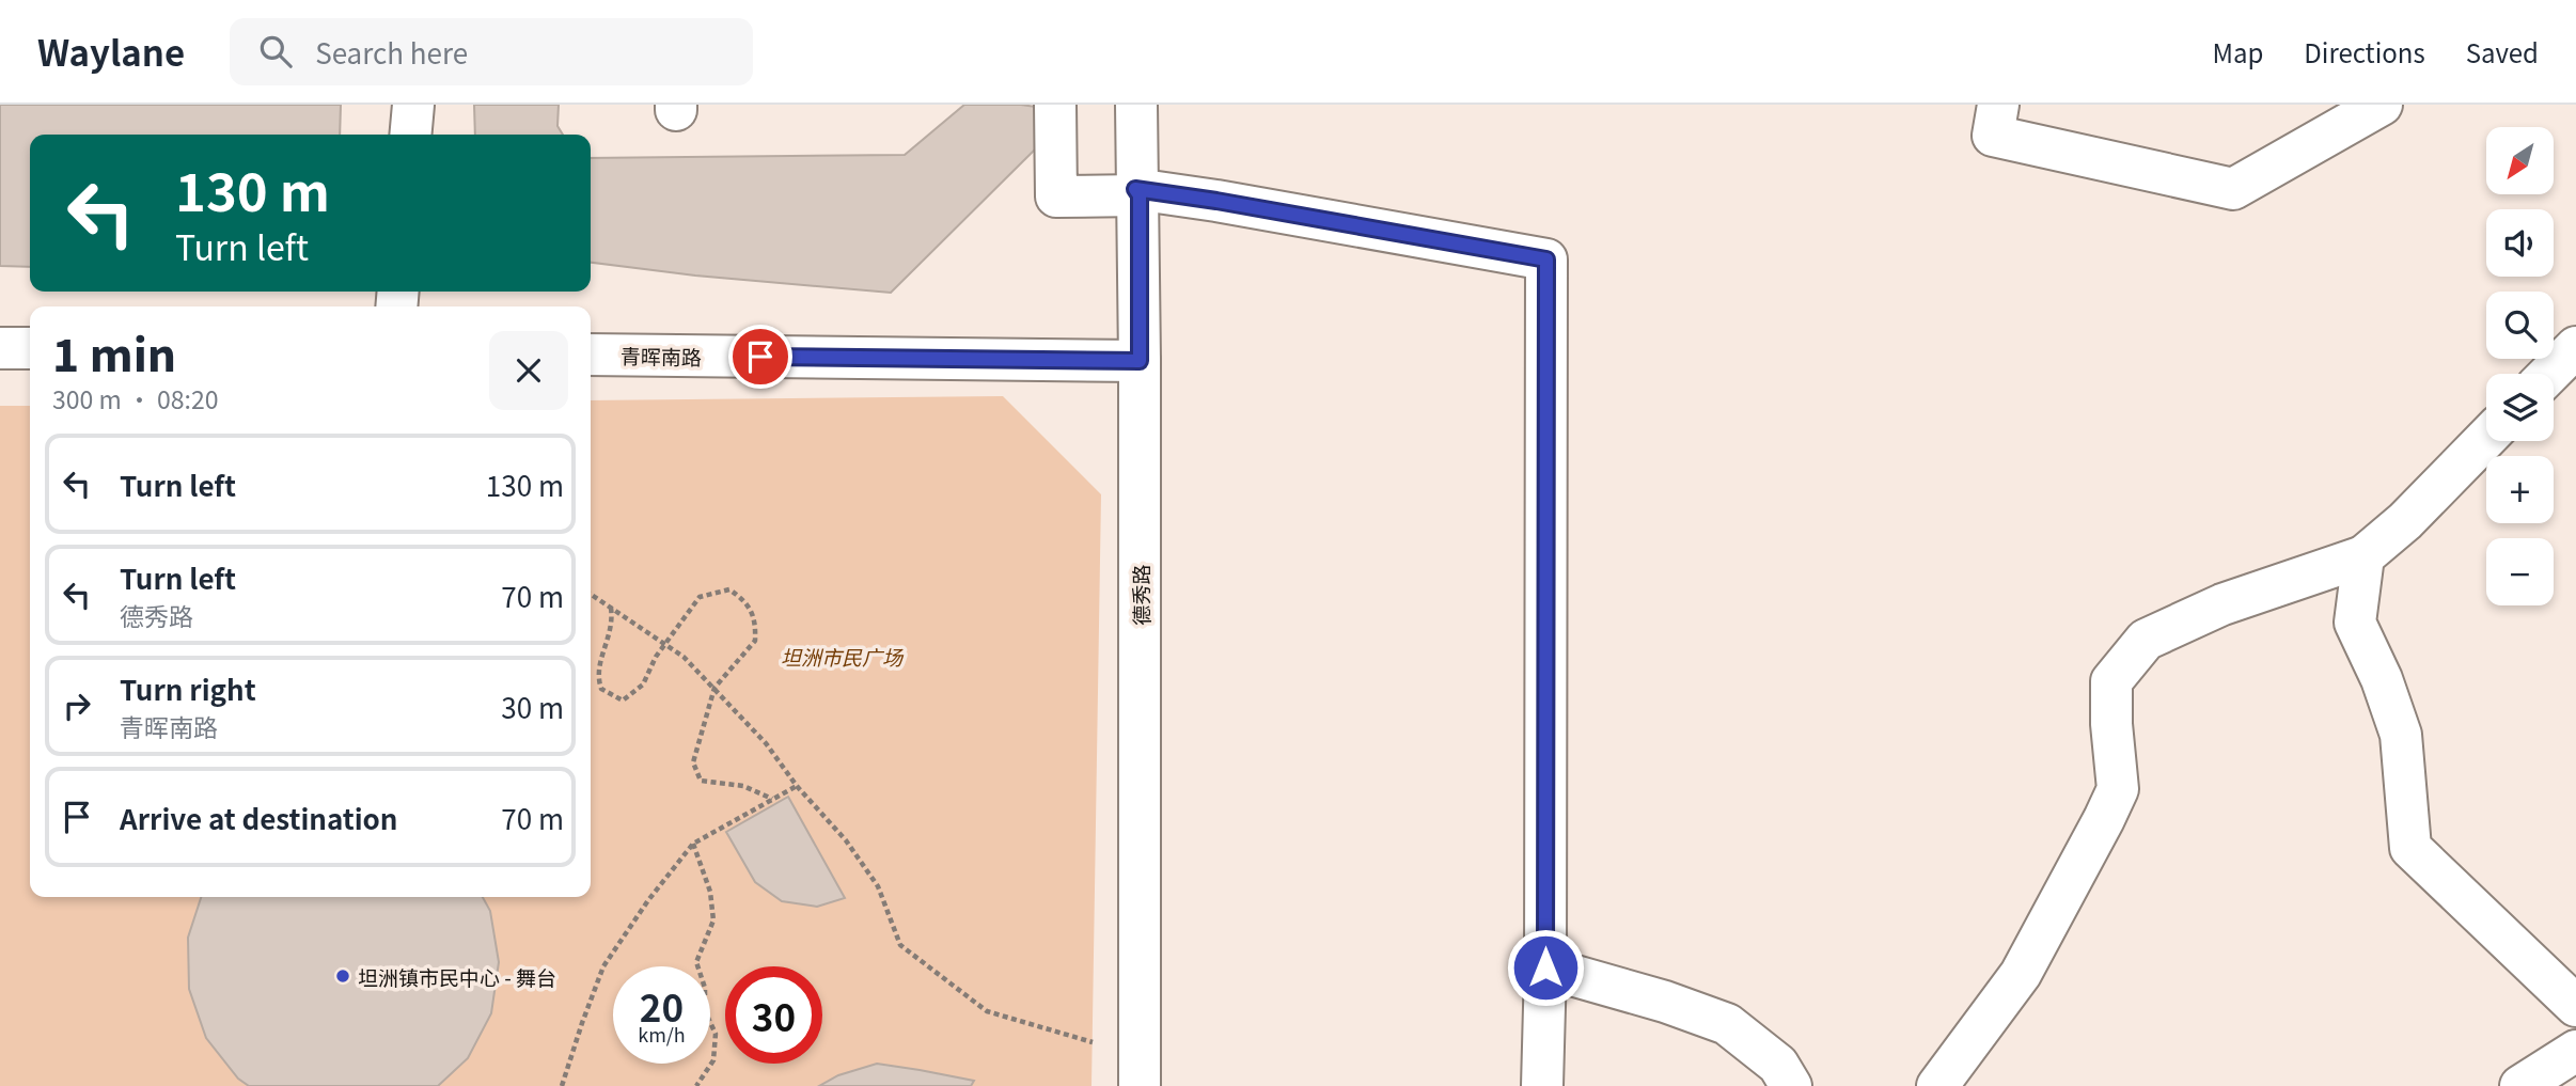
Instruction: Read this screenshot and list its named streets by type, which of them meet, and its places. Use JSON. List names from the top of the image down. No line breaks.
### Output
{"streets":{"street":["青晖南路","德秀路"]},"crossings":[["青晖南路","德秀路"]],"parks":["坦洲市民广场"],"places":["坦洲镇市民中心 - 舞台"],"north":"bottom left","page":{"header":"Waylane","search":"Search here","nav":["Map","Directions","Saved"],"map_buttons":["+","−"],"turn":["130 m","Turn left"],"heading":["1 min","300 m · 08:20"],"list":[{"name":"Turn left","value":"130 m"},{"name":"Turn left","note":"德秀路","value":"70 m"},{"name":"Turn right","note":"青晖南路","value":"30 m"},{"name":"Arrive at destination","value":"70 m"}],"speed":"20 km/h","limit":"30"}}
